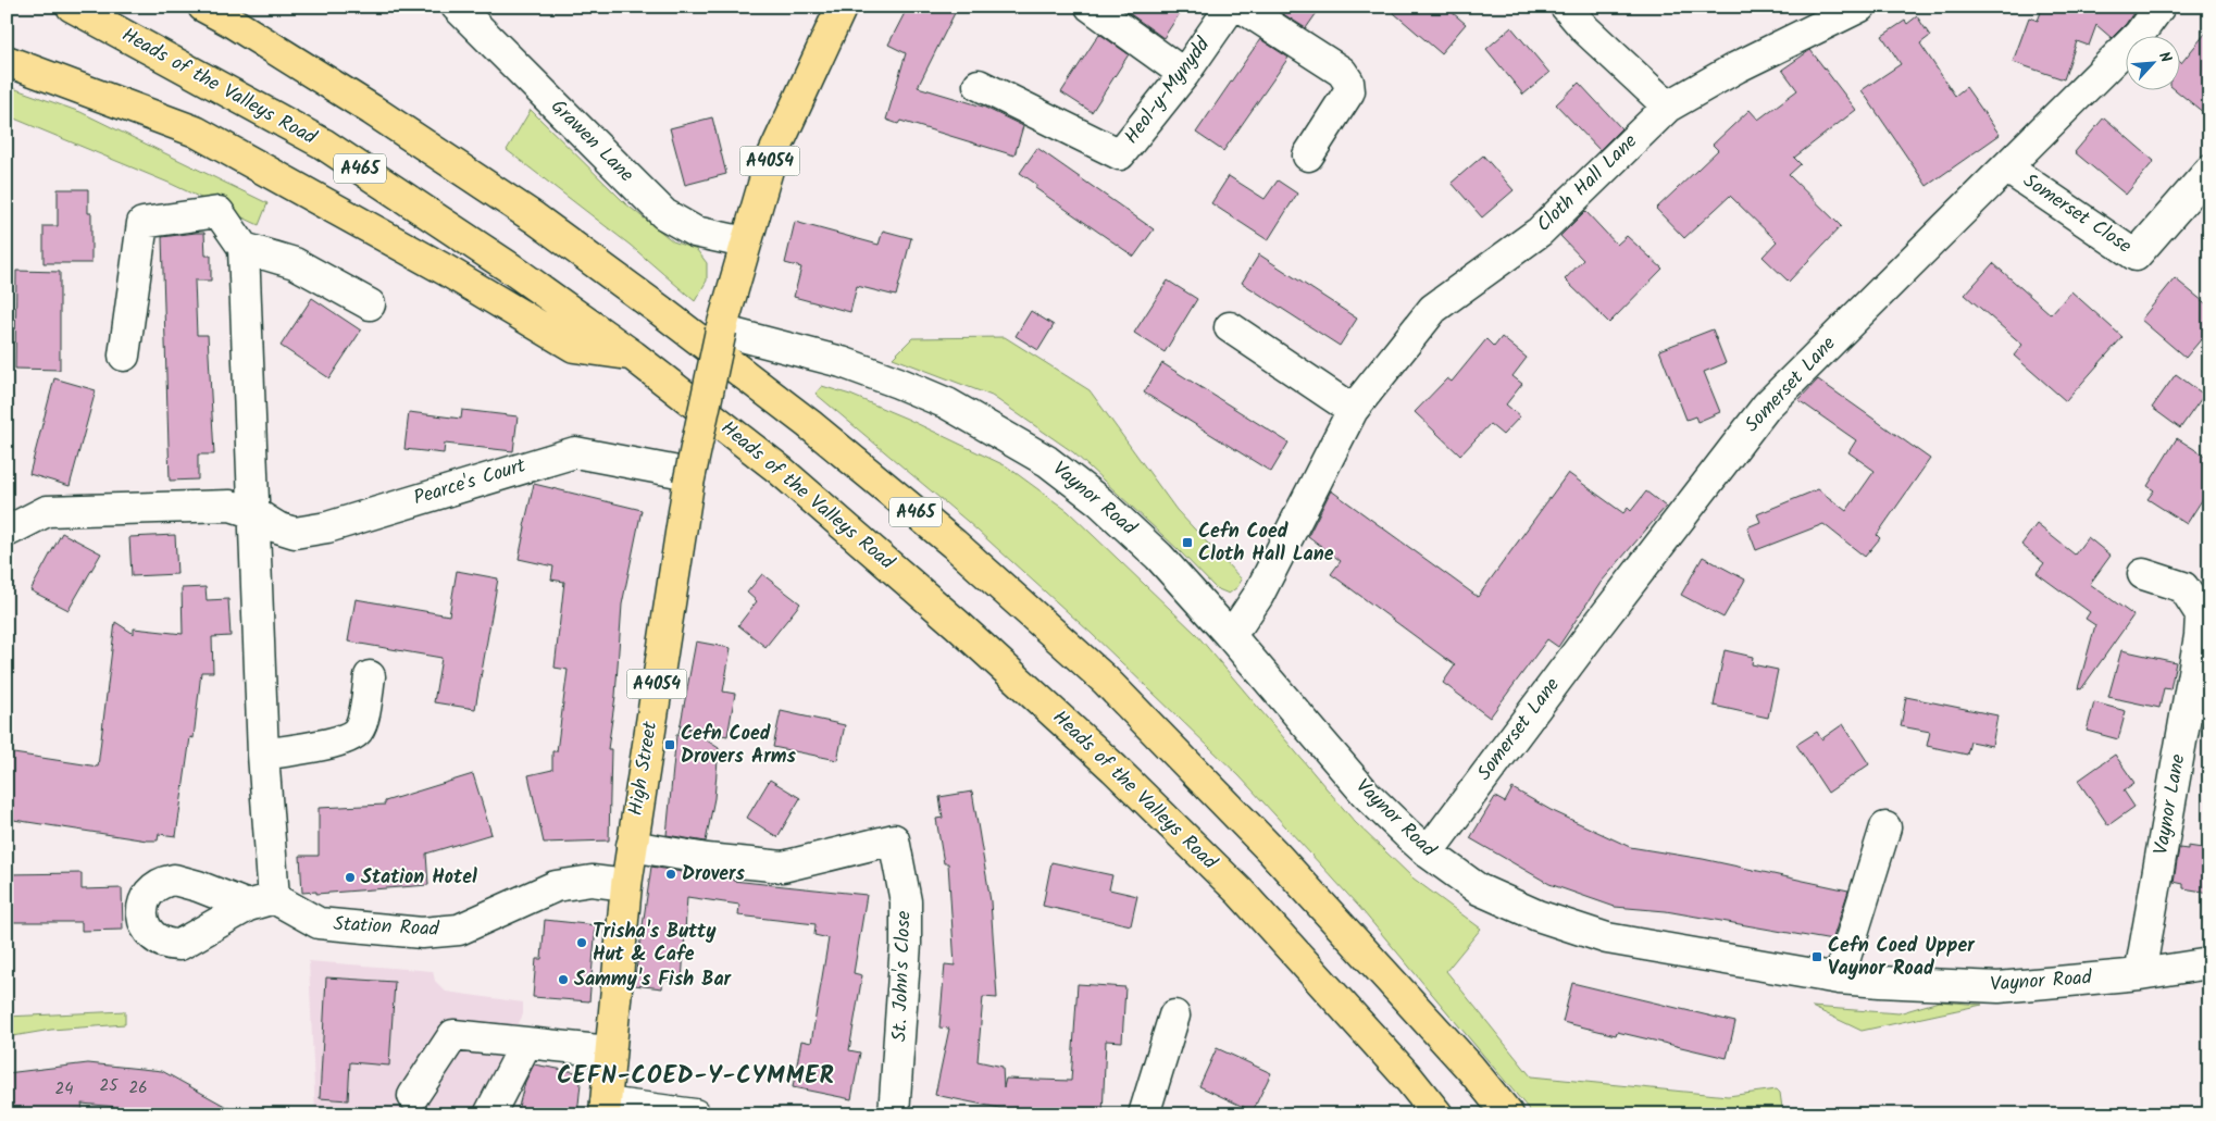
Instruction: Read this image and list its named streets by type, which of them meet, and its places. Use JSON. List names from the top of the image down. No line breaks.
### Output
{"streets":{"main road":["Heads of the Valleys Road","A4054","A465","High Street"],"street":["Heol-y-Mynydd","Grawen Lane","Cloth Hall Lane","Somerset Close","Somerset Lane","Pearce's Court","Vaynor Road","Vaynor Lane","Station Road","St. John's Close"]},"crossings":[["Grawen Lane","A4054"],["A4054","Vaynor Road"],["A4054","High Street"],["Cloth Hall Lane","Vaynor Road"],["Somerset Close","Somerset Lane"],["Somerset Lane","Vaynor Road"],["Pearce's Court","High Street"],["Vaynor Road","High Street"],["Vaynor Road","Vaynor Lane"],["High Street","Station Road"],["High Street","St. John's Close"]],"districts":["CEFN-COED-Y-CYMMER"],"places":{"transit":["Cefn Coed Cloth Hall Lane","Cefn Coed Drovers Arms","Cefn Coed Upper Vaynor Road"],"other":["Drovers","Station Hotel","Trisha's Butty Hut & Cafe","Sammy's Fish Bar"]},"house_numbers":["25","26","24"],"north":"top right"}
